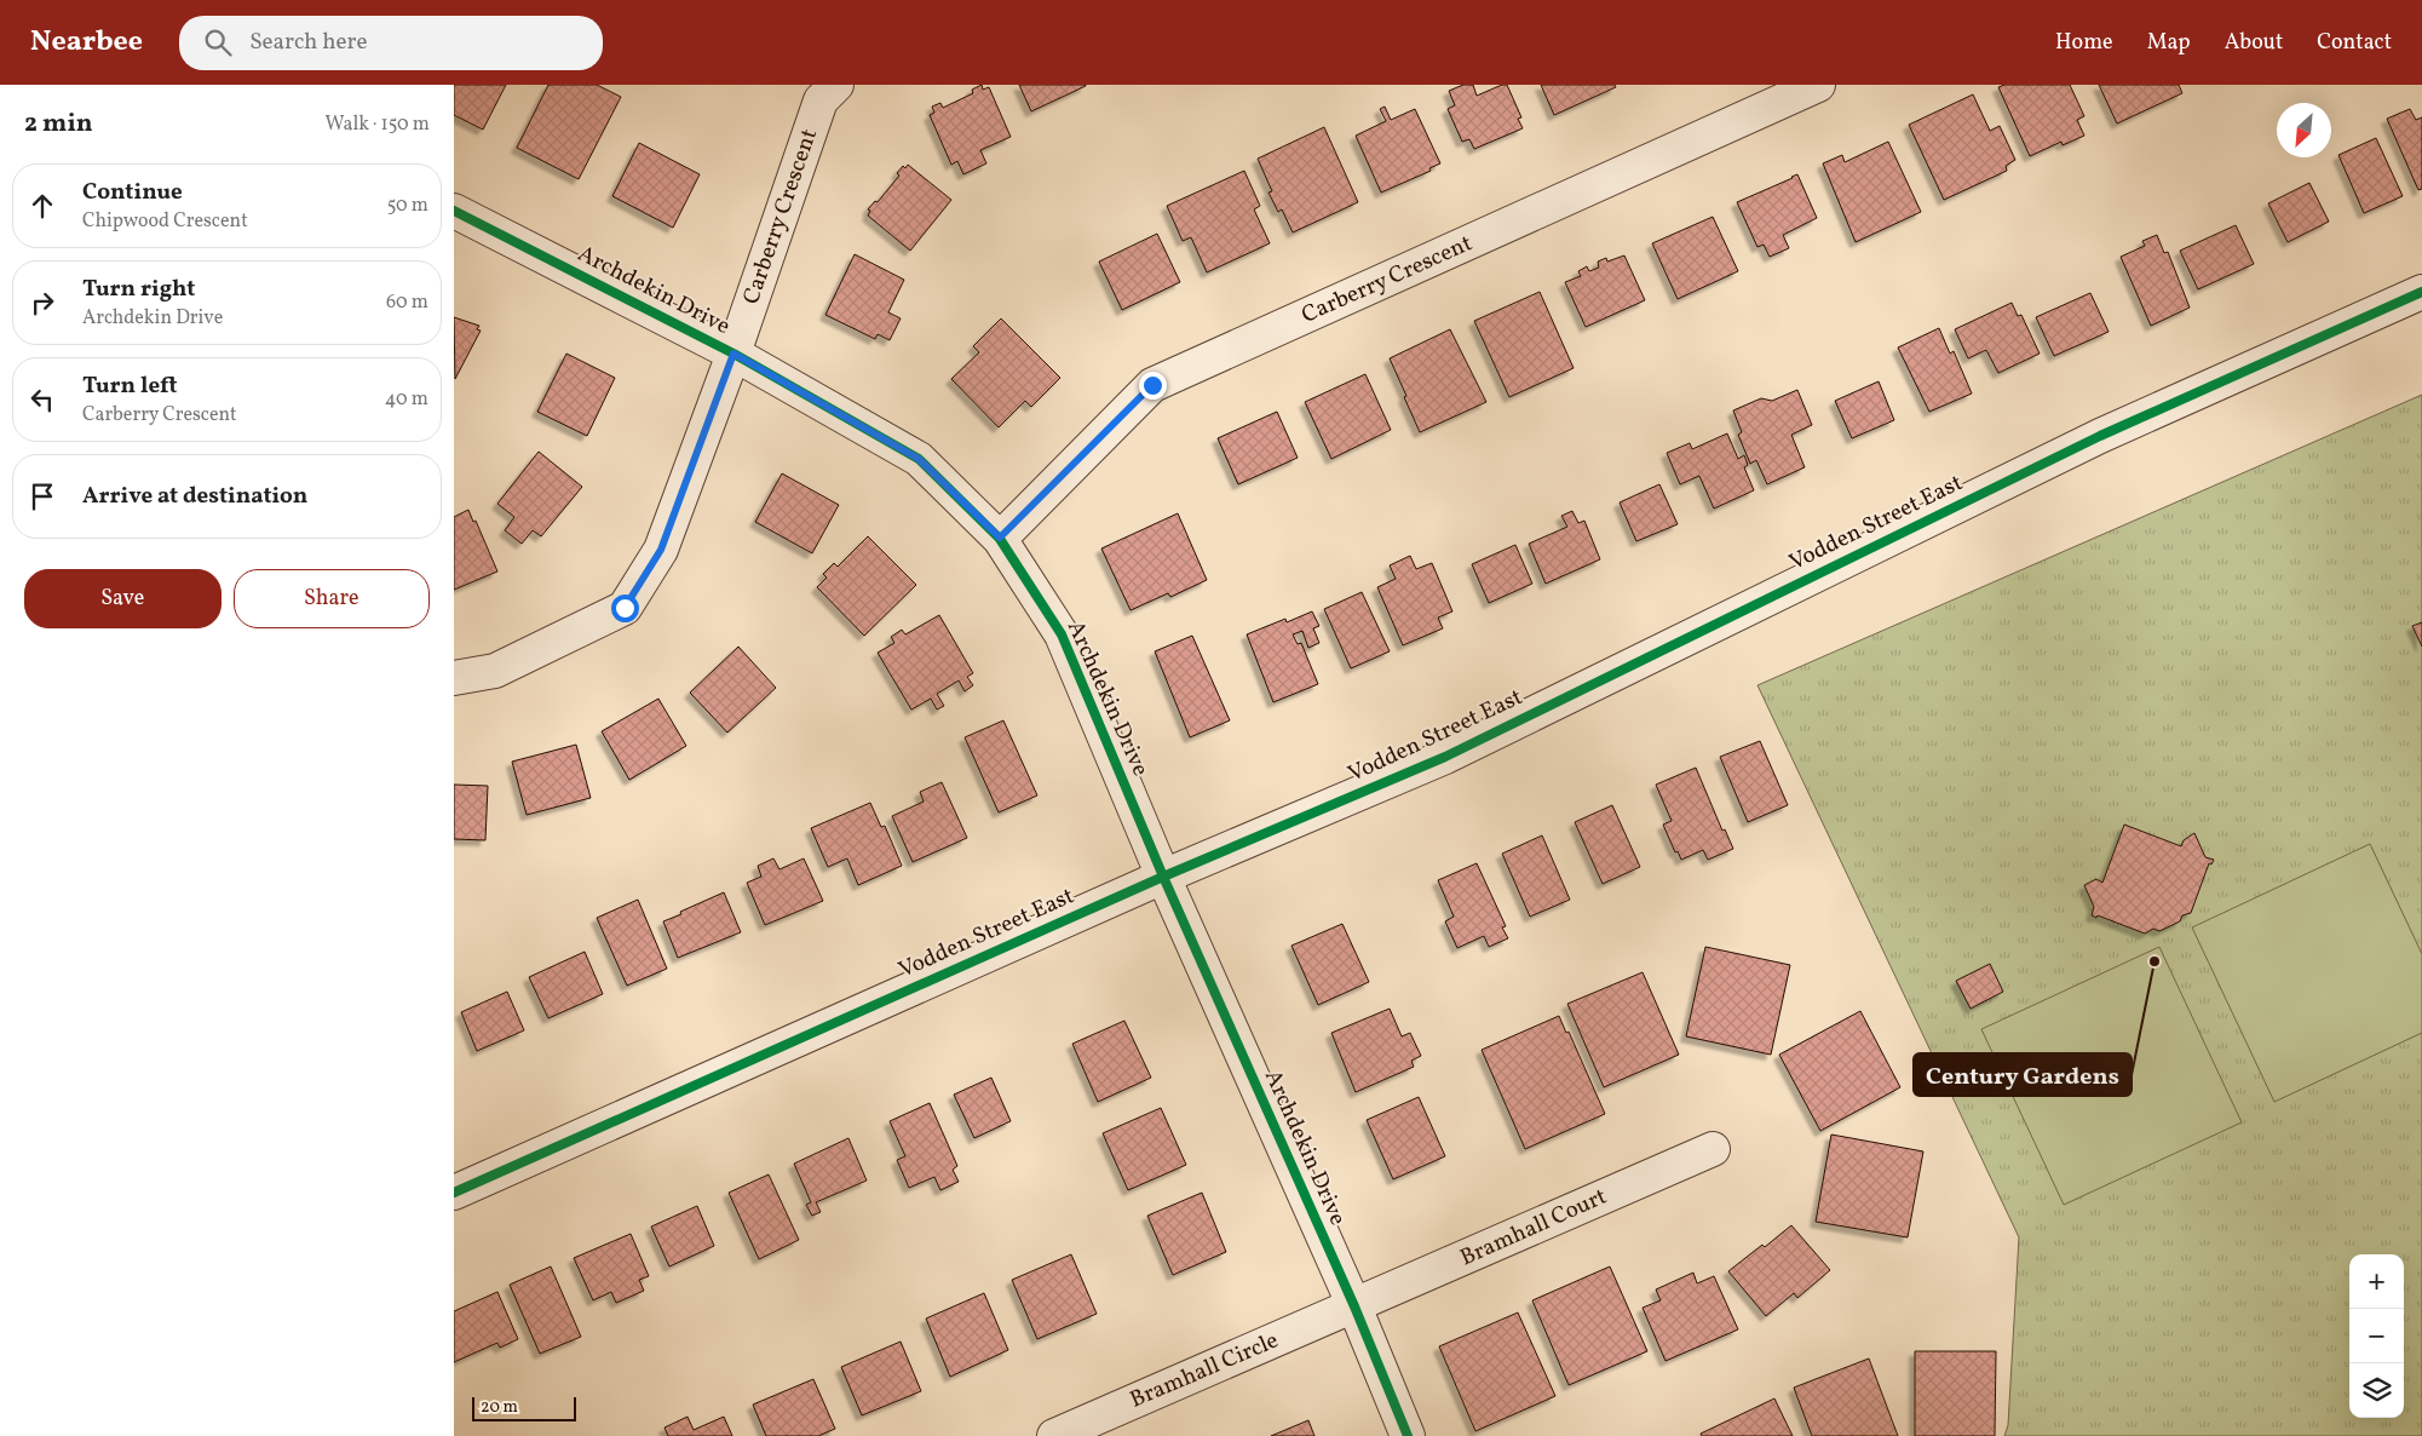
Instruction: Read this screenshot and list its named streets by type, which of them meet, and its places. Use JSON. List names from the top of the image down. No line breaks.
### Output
{"streets":{"street":["Carberry Crescent","Archdekin Drive","Vodden Street East","Bramhall Court","Bramhall Circle"]},"crossings":[["Carberry Crescent","Archdekin Drive"],["Archdekin Drive","Vodden Street East"],["Archdekin Drive","Bramhall Court"],["Archdekin Drive","Bramhall Circle"],["Bramhall Court","Bramhall Circle"]],"places":["Century Gardens"],"scale_bar":"20 m","north":"bottom left","page":{"header":"Nearbee","search":"Search here","nav":["Home","Map","About","Contact"],"heading":["2 min","Walk · 150 m"],"list":[["Continue","Chipwood Crescent","50 m"],["Turn right","Archdekin Drive","60 m"],["Turn left","Carberry Crescent","40 m"],"Arrive at destination"],"buttons":["Save","Share"],"map_buttons":["+","−"],"scale":"20 m"}}
